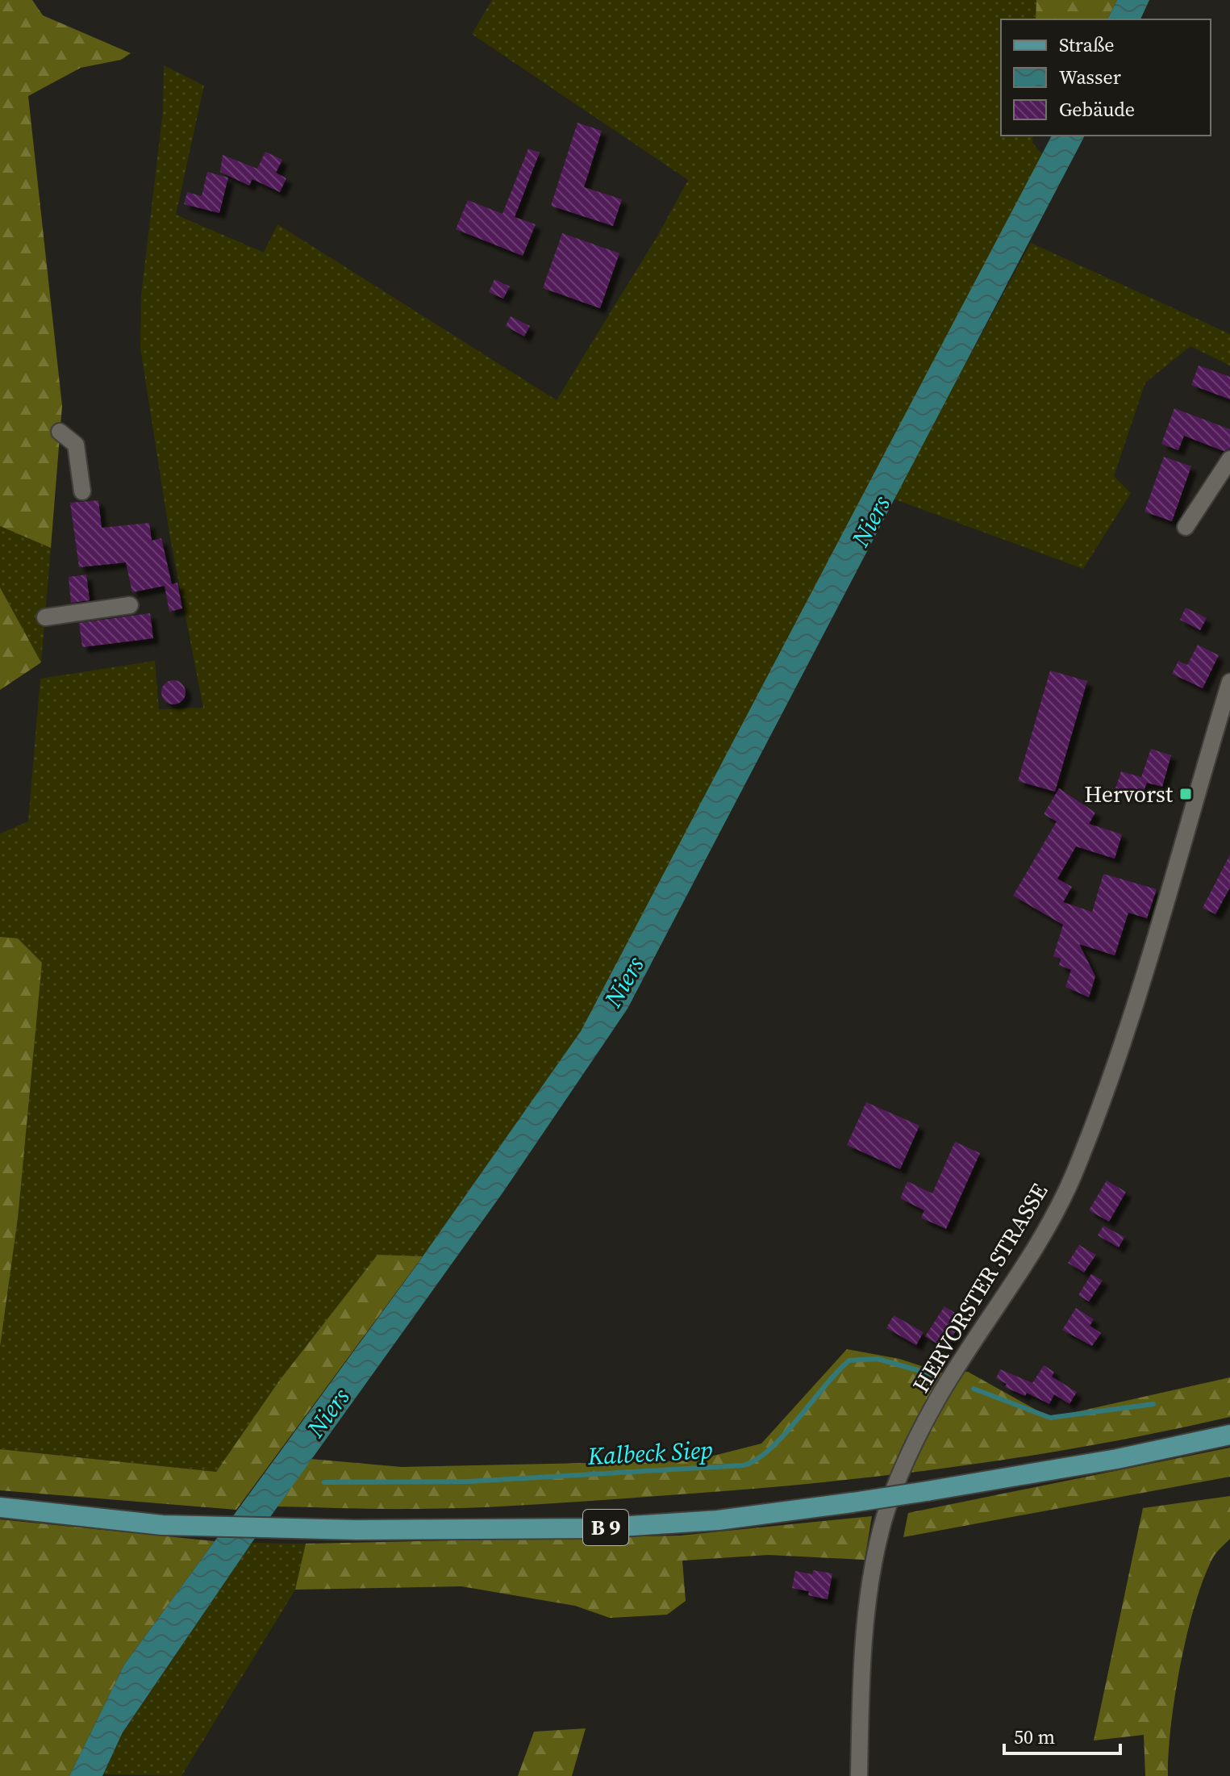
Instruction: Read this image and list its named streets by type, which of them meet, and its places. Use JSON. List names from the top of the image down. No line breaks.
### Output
{"streets":{"main road":["B 9"],"street":["HERVORSTER STRASSE"]},"water":["Niers","Kalbeck Siep"],"places":{"transit":["Hervorst"]},"legend":["Straße","Wasser","Gebäude"],"scale_bar":"50 m"}
